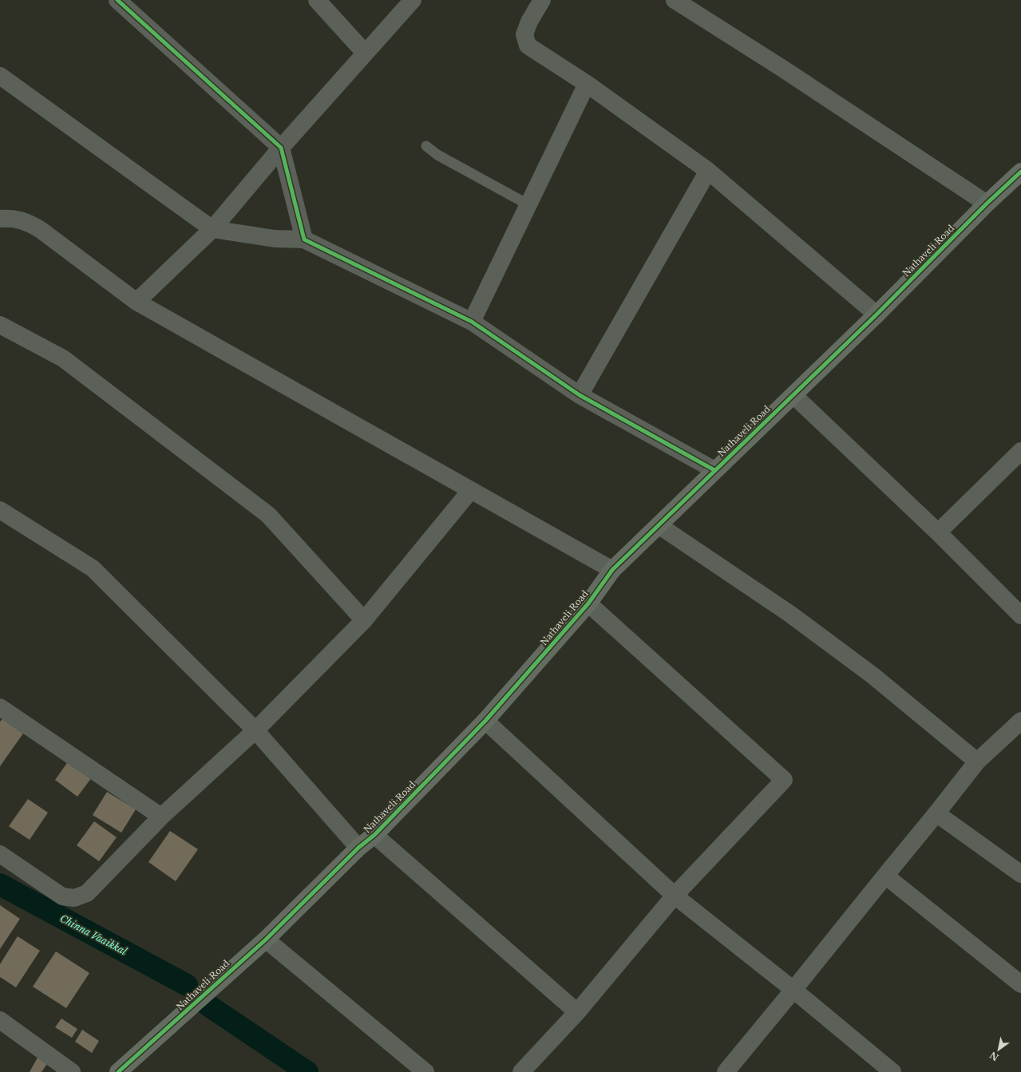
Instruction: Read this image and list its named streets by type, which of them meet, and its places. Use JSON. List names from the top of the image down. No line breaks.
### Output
{"streets":{"street":["Nathaveli Road"]},"water":["Chinna Vaaikkal"],"north":"bottom left"}
